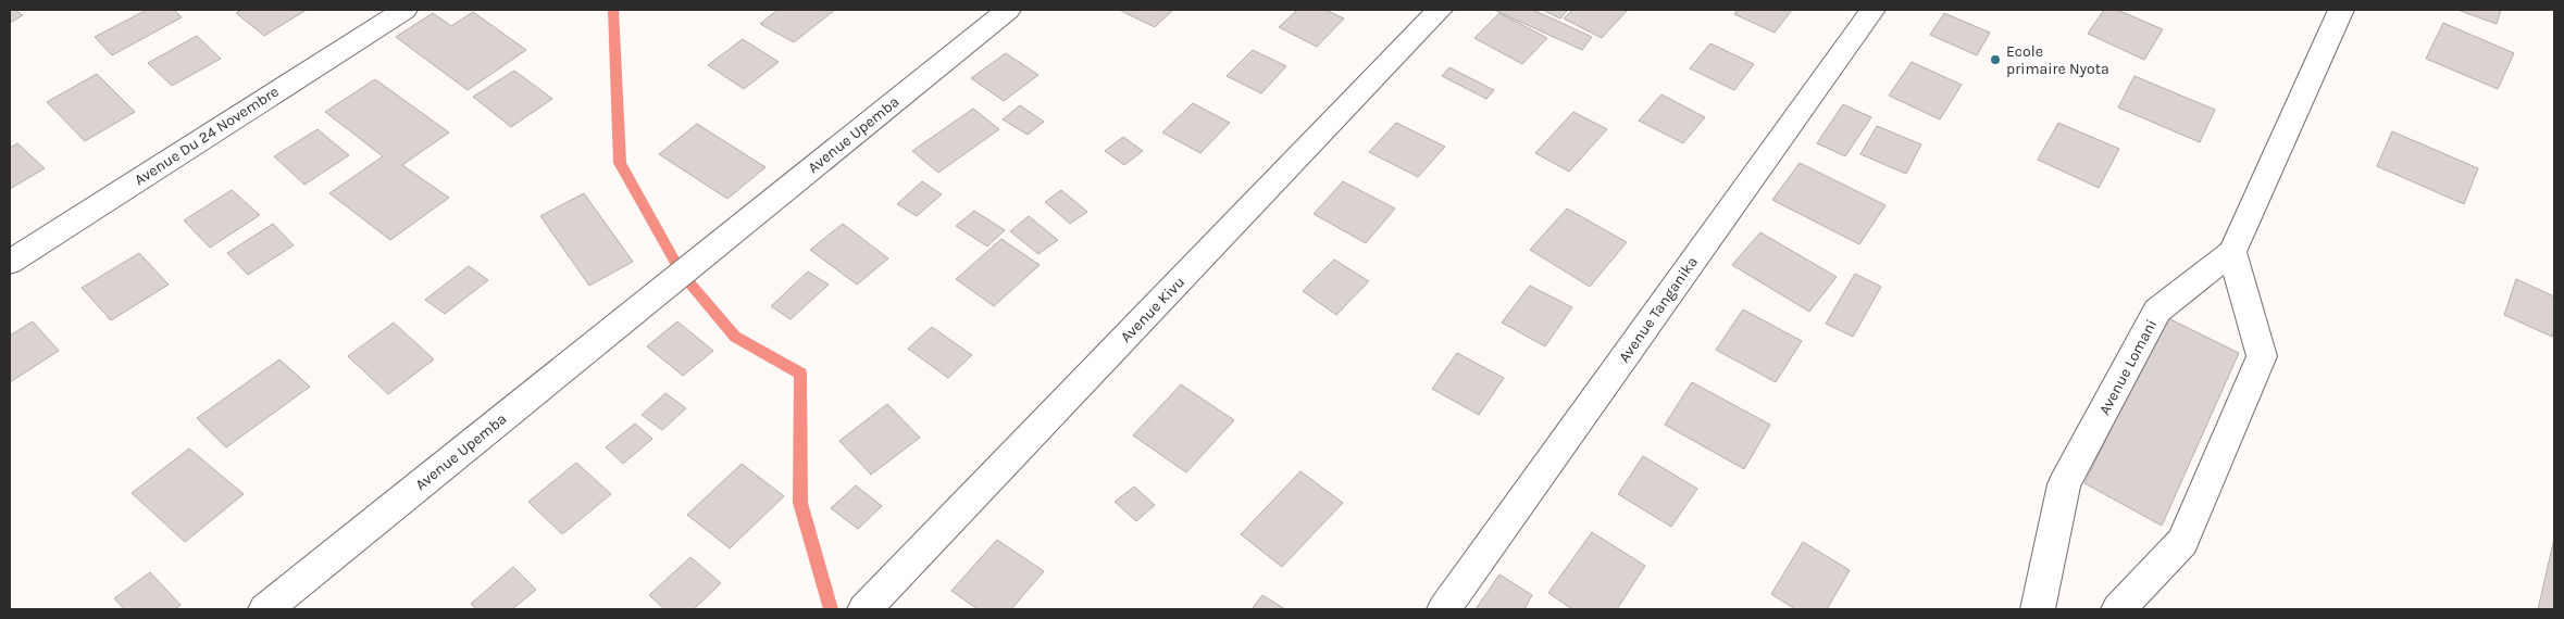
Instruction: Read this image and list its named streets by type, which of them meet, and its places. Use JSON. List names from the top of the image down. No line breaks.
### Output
{"streets":{"street":["Avenue Upemba","Avenue Du 24 Novembre","Avenue Kivu","Avenue Tanganika","Avenue Lomani"]},"places":["Ecole primaire Nyota"]}
